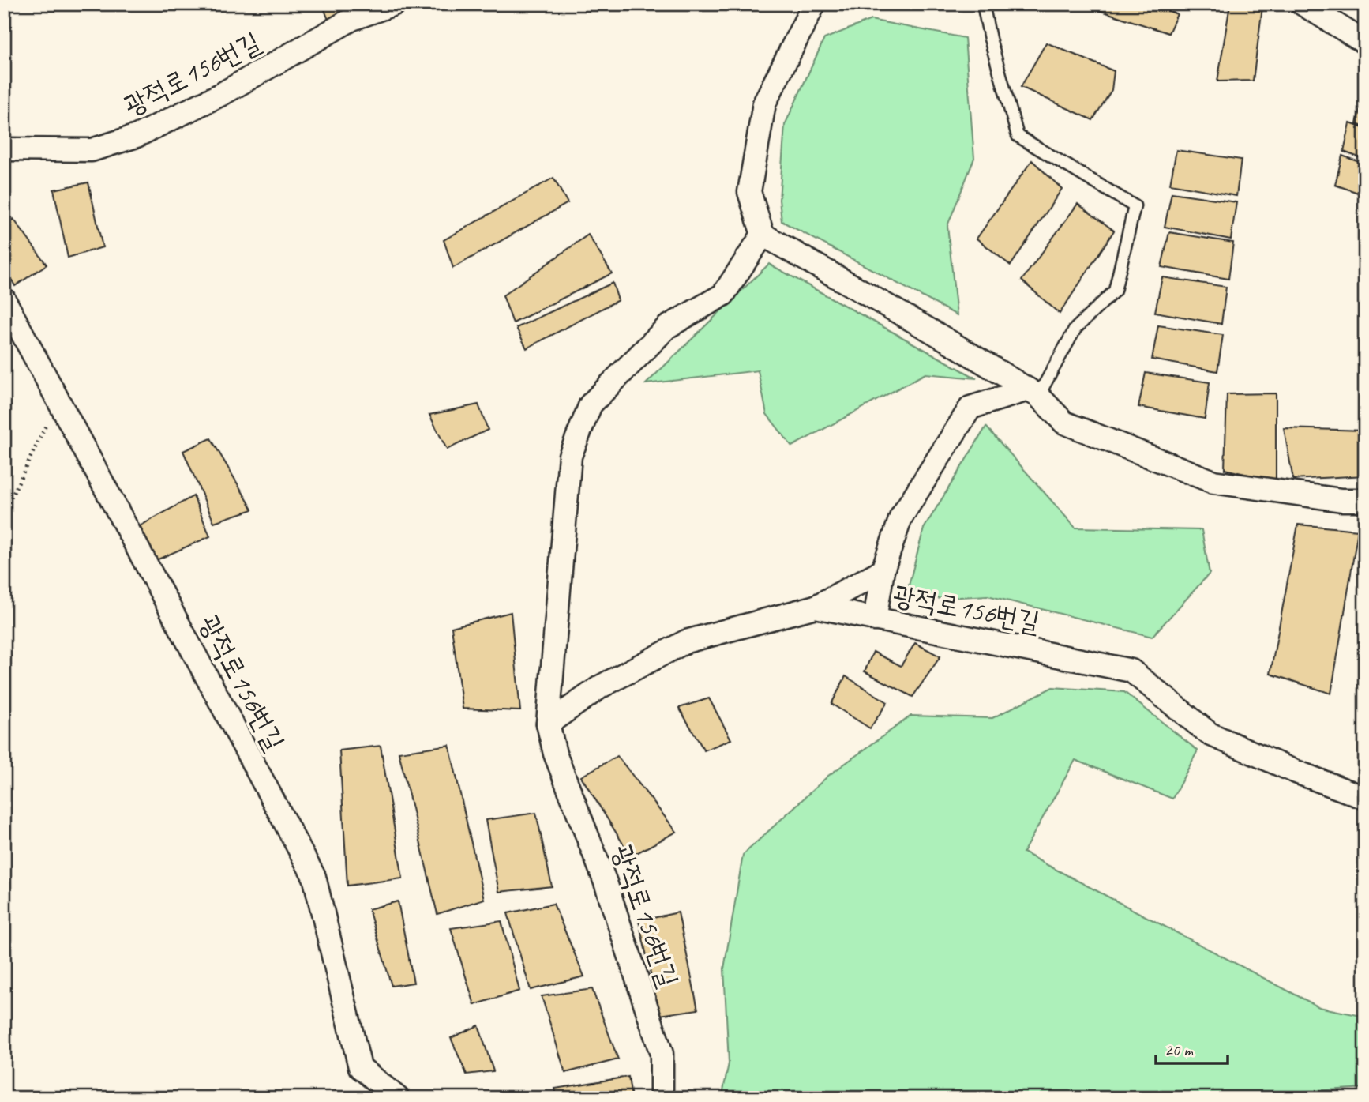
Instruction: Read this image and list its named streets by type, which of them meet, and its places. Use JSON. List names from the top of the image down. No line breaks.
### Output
{"streets":{"street":["광적로156번길"]},"scale_bar":"20 m"}
